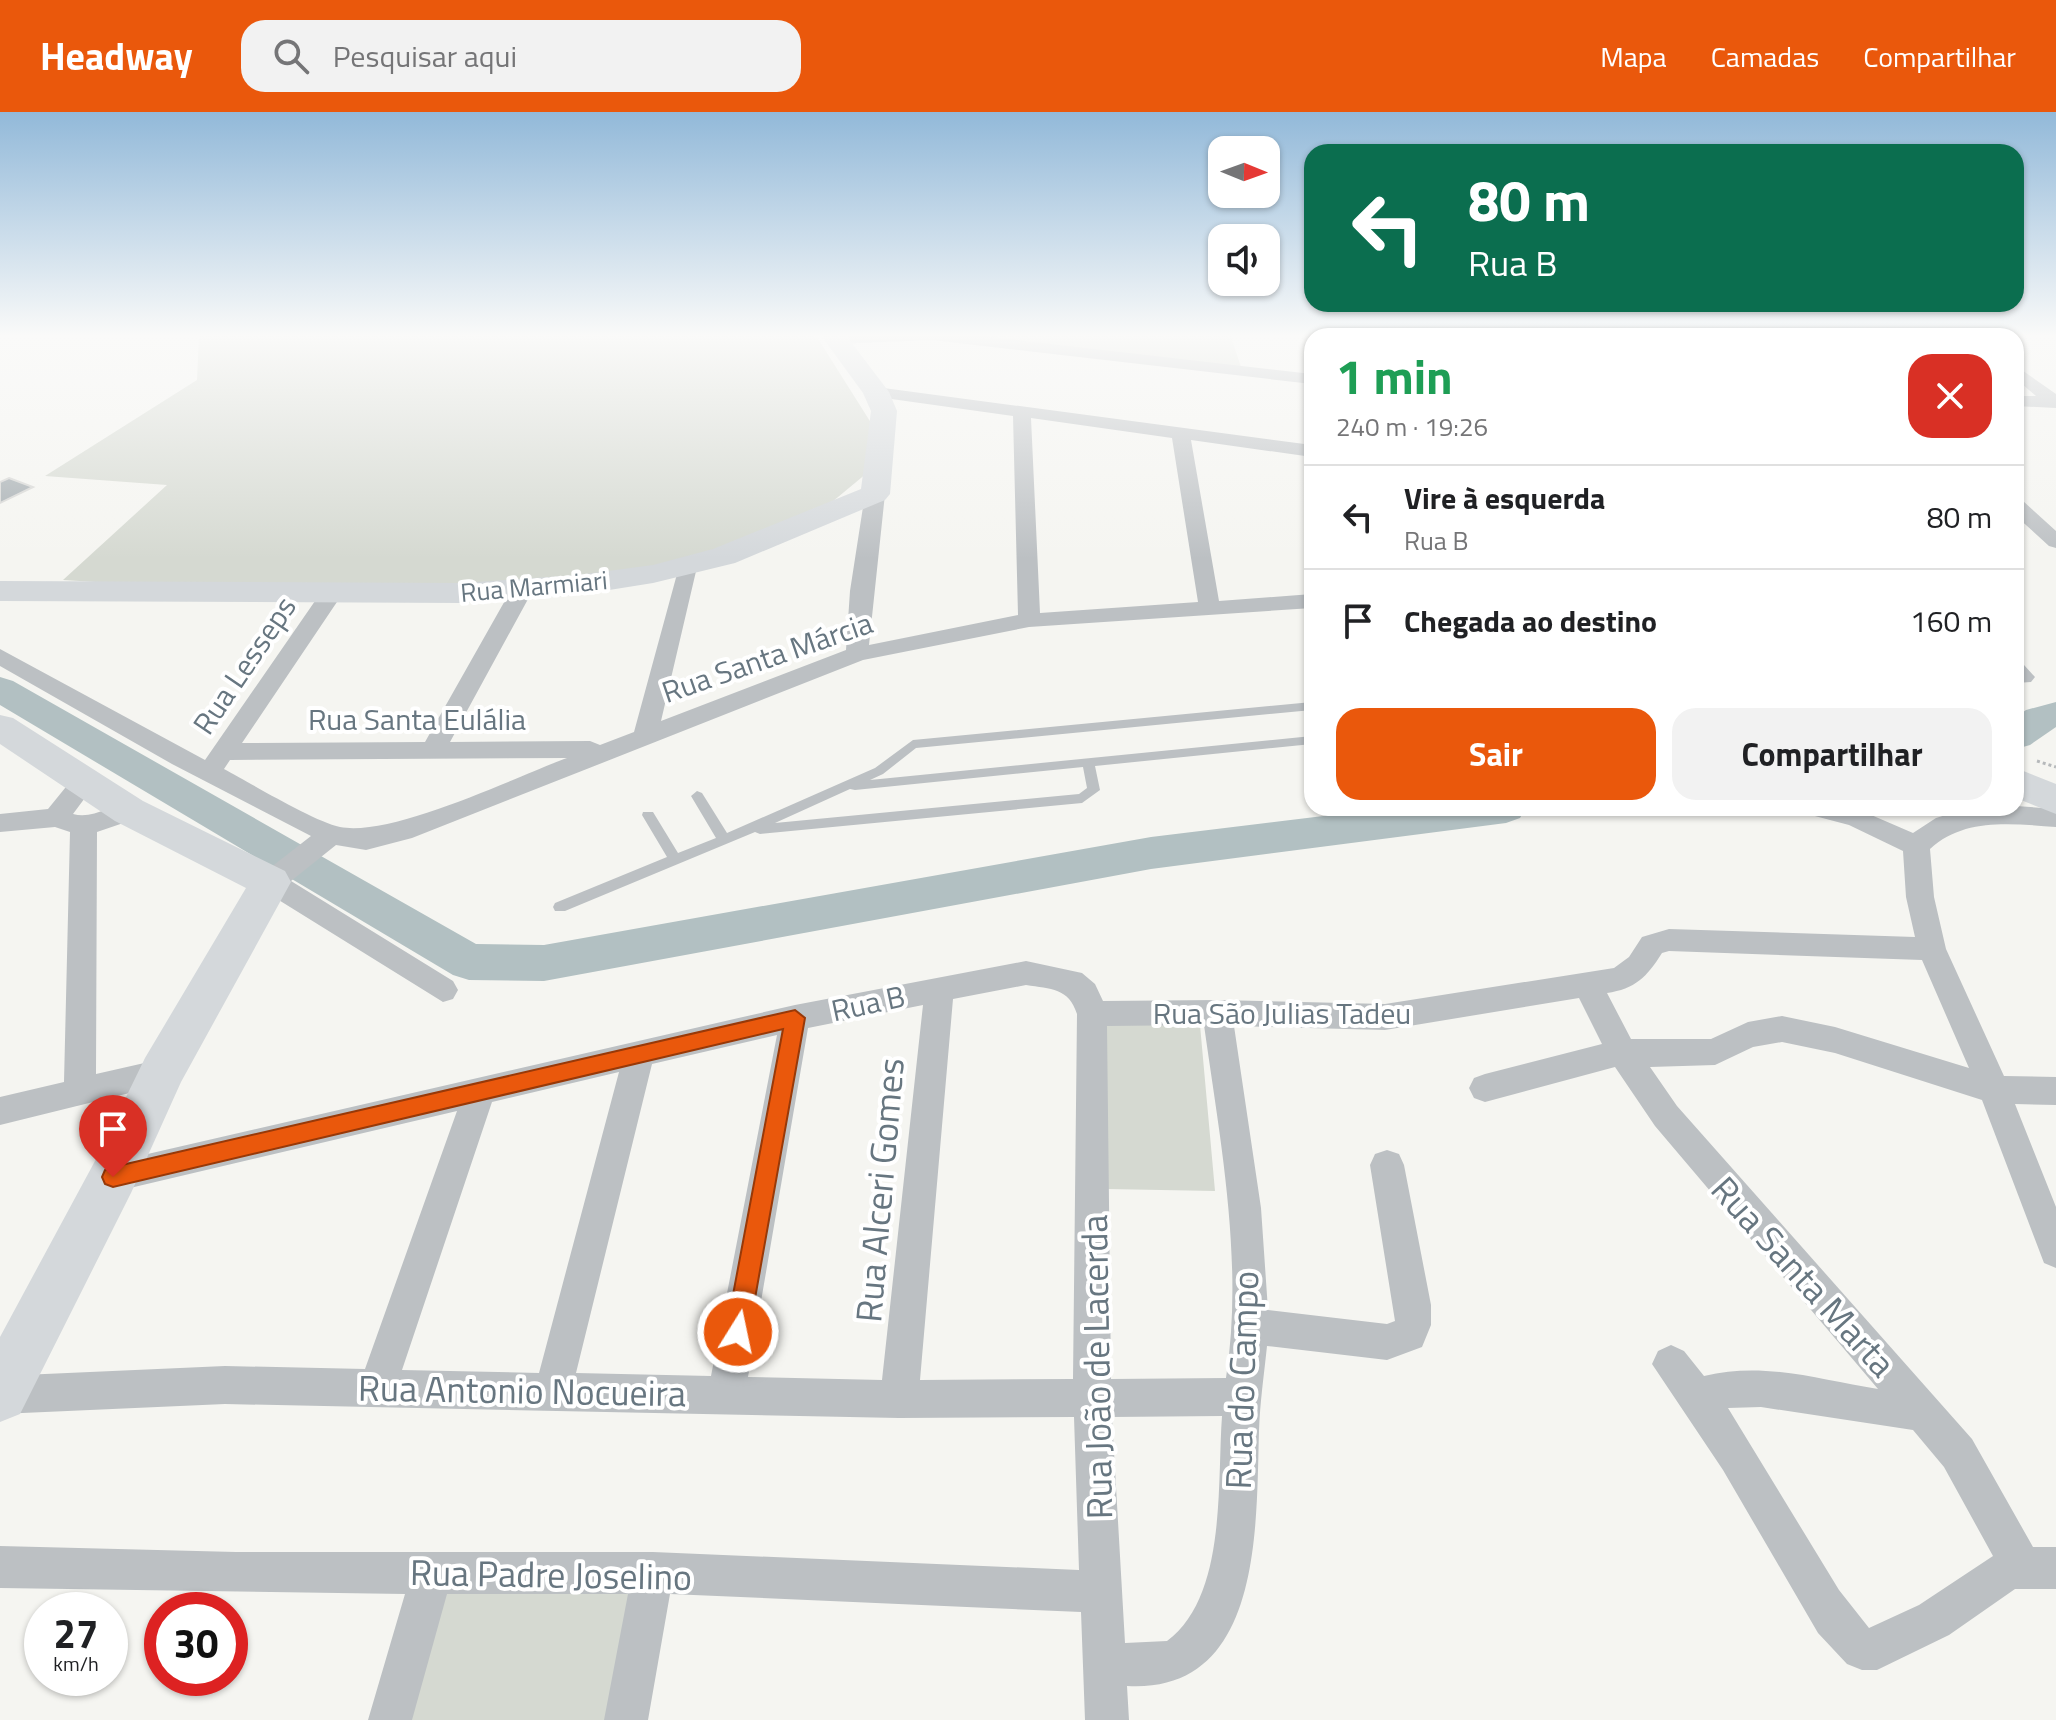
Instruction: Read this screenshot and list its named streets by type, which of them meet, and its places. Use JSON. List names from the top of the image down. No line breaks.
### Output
{"streets":{"street":["Rua Marmiari","Rua Santa Márcia","Rua Lesseps","Rua Santa Eulália","Rua B","Rua São Julias Tadeu","Rua Alceri Gomes","Rua Santa Marta","Rua João de Lacerda","Rua do Campo","Rua Antonio Nocueira","Rua Padre Joselino"]},"crossings":[["Rua Marmiari","Rua Lesseps"],["Rua Santa Márcia","Rua Santa Eulália"],["Rua Lesseps","Rua Santa Eulália"],["Rua B","Rua São Julias Tadeu"],["Rua B","Rua Alceri Gomes"],["Rua B","Rua João de Lacerda"],["Rua São Julias Tadeu","Rua Santa Marta"],["Rua São Julias Tadeu","Rua João de Lacerda"],["Rua São Julias Tadeu","Rua do Campo"],["Rua Alceri Gomes","Rua Antonio Nocueira"],["Rua João de Lacerda","Rua do Campo"],["Rua João de Lacerda","Rua Antonio Nocueira"],["Rua João de Lacerda","Rua Padre Joselino"],["Rua do Campo","Rua Antonio Nocueira"]],"north":"right","page":{"header":"Headway","search":"Pesquisar aqui","nav":["Mapa","Camadas","Compartilhar"],"turn":["80 m","Rua B"],"heading":["1 min","240 m · 19:26"],"list":[{"name":"Vire à esquerda","note":"Rua B","value":"80 m"},{"name":"Chegada ao destino","value":"160 m"}],"buttons":["Sair","Compartilhar"],"speed":"27 km/h","limit":"30"}}
